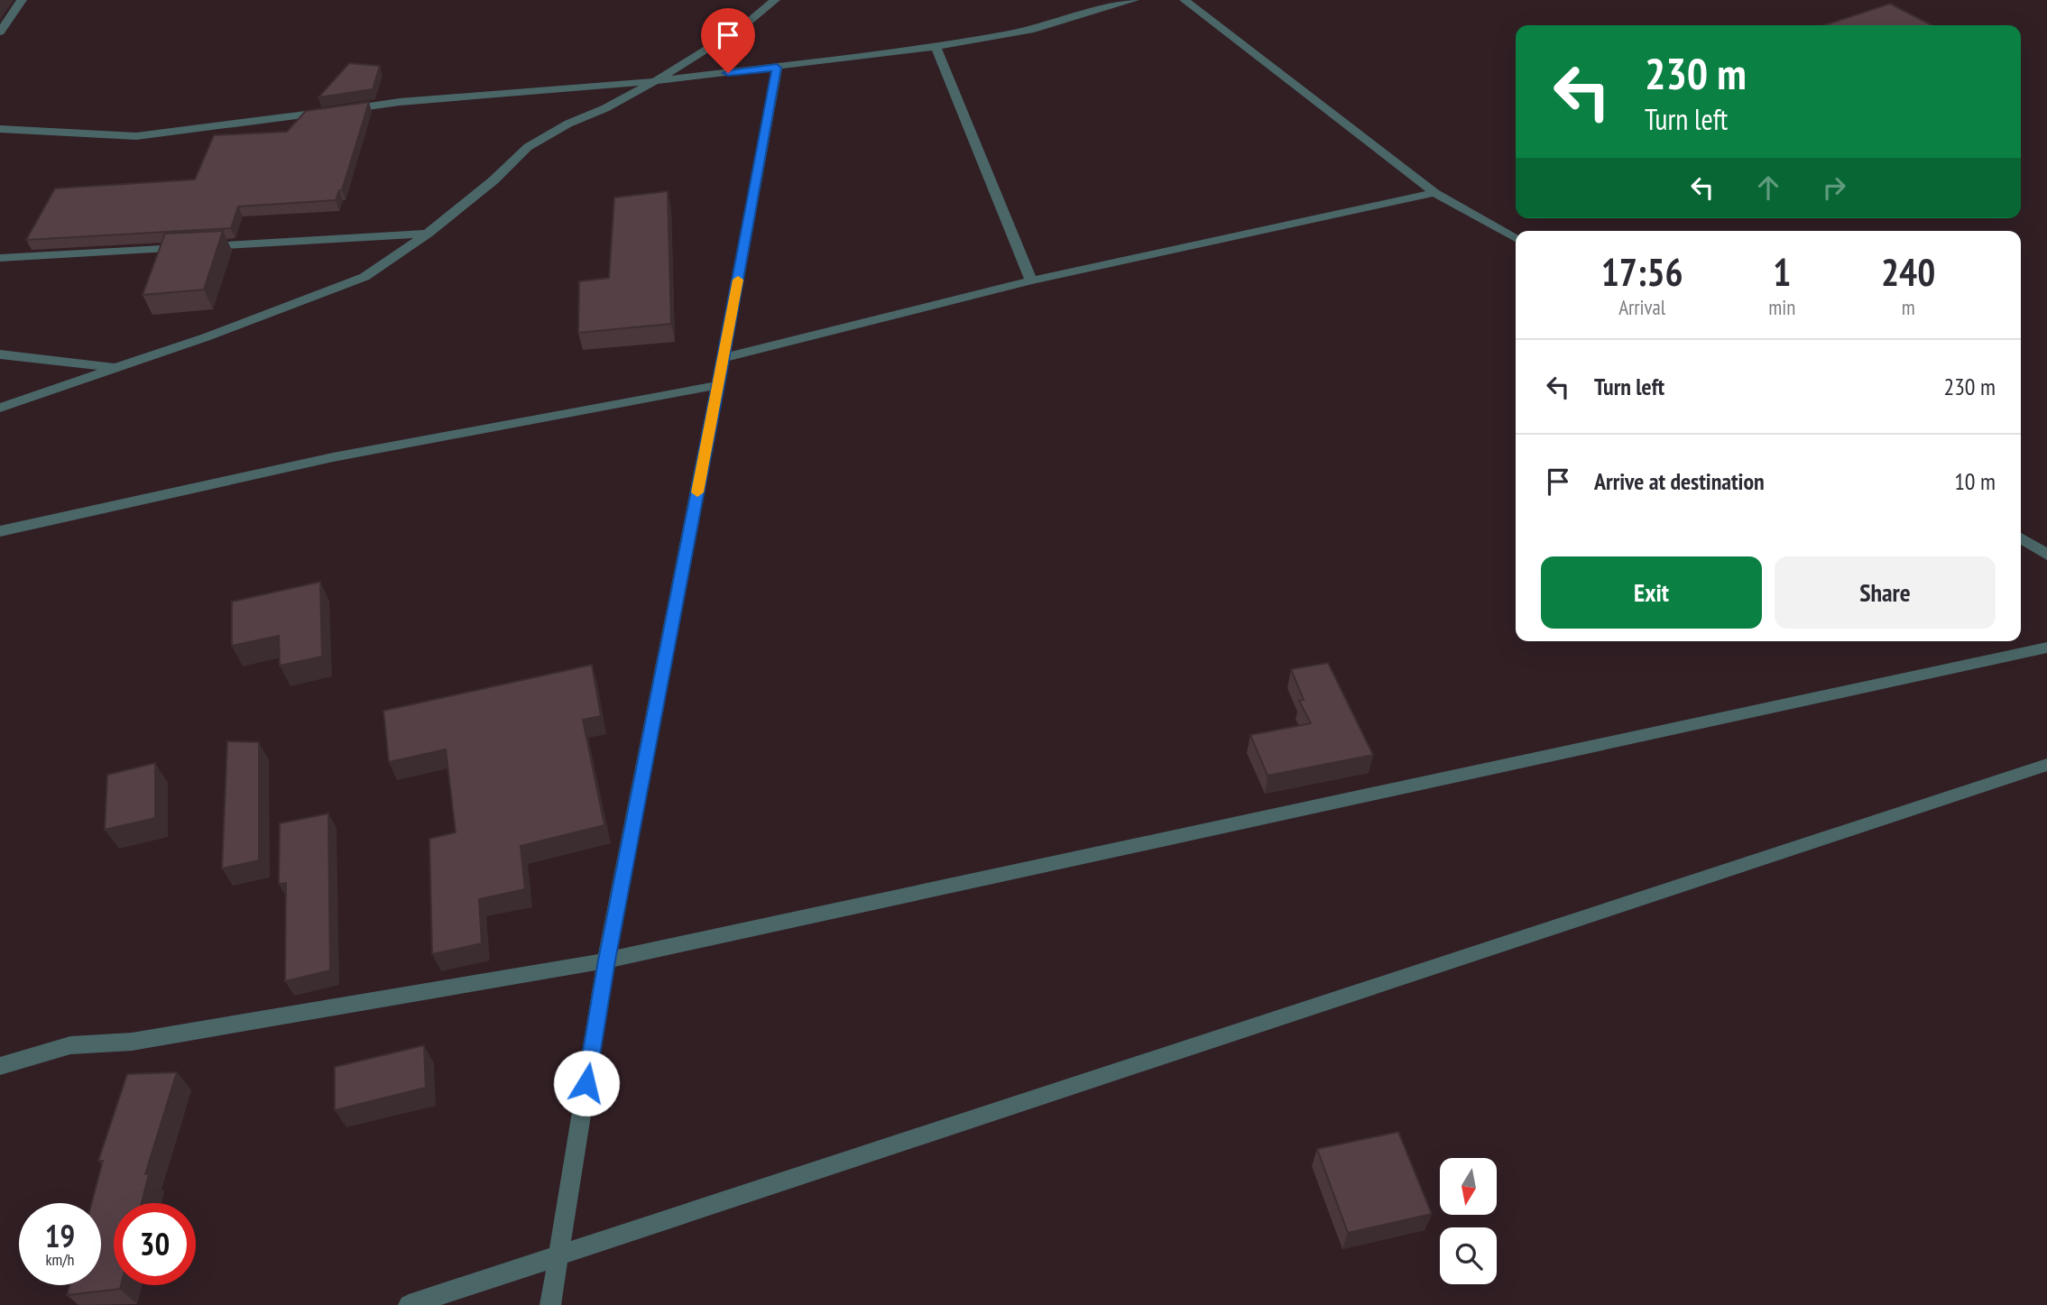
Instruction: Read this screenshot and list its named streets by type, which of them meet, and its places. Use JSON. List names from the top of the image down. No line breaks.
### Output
{"north":"bottom","page":{"turn":["230 m","Turn left"],"eta":["17:56","Arrival","1","min","240","m"],"list":[{"name":"Turn left","value":"230 m"},{"name":"Arrive at destination","value":"10 m"}],"buttons":["Exit","Share"],"speed":"19 km/h","limit":"30"}}
